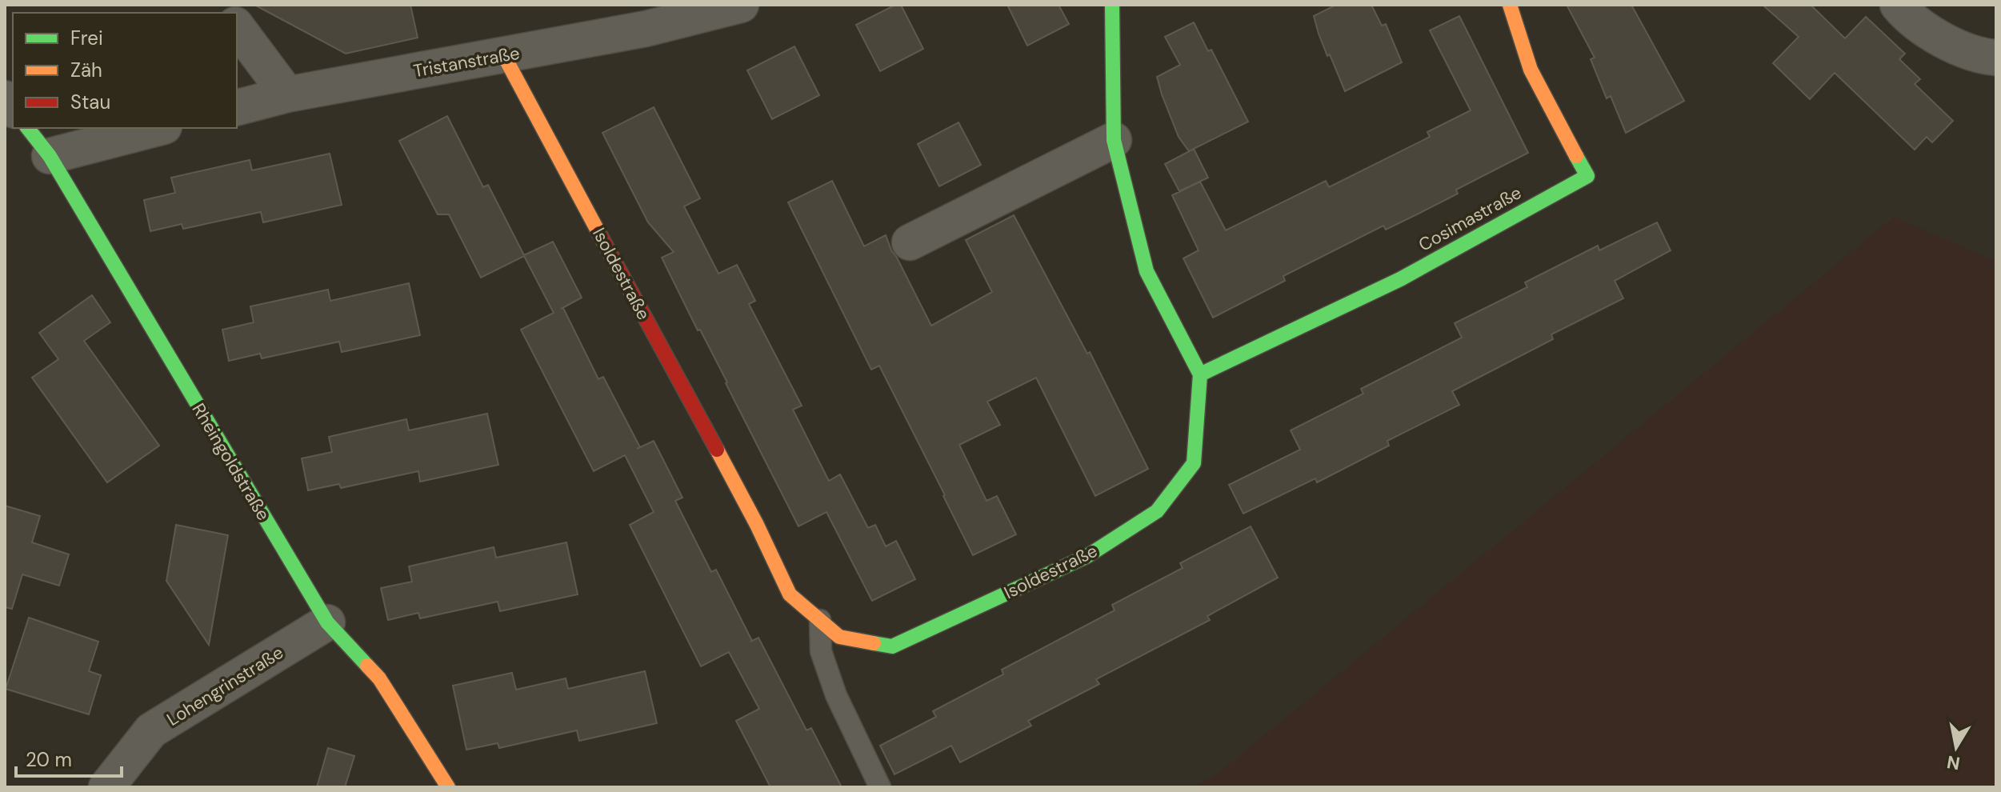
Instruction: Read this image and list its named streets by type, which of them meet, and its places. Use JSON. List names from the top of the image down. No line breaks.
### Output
{"streets":{"street":["Tristanstraße","Cosimastraße","Isoldestraße","Rheingoldstraße","Lohengrinstraße"]},"crossings":[["Tristanstraße","Isoldestraße"],["Cosimastraße","Isoldestraße"],["Rheingoldstraße","Lohengrinstraße"]],"legend":["Frei","Zäh","Stau"],"scale_bar":"20 m","north":"bottom"}
